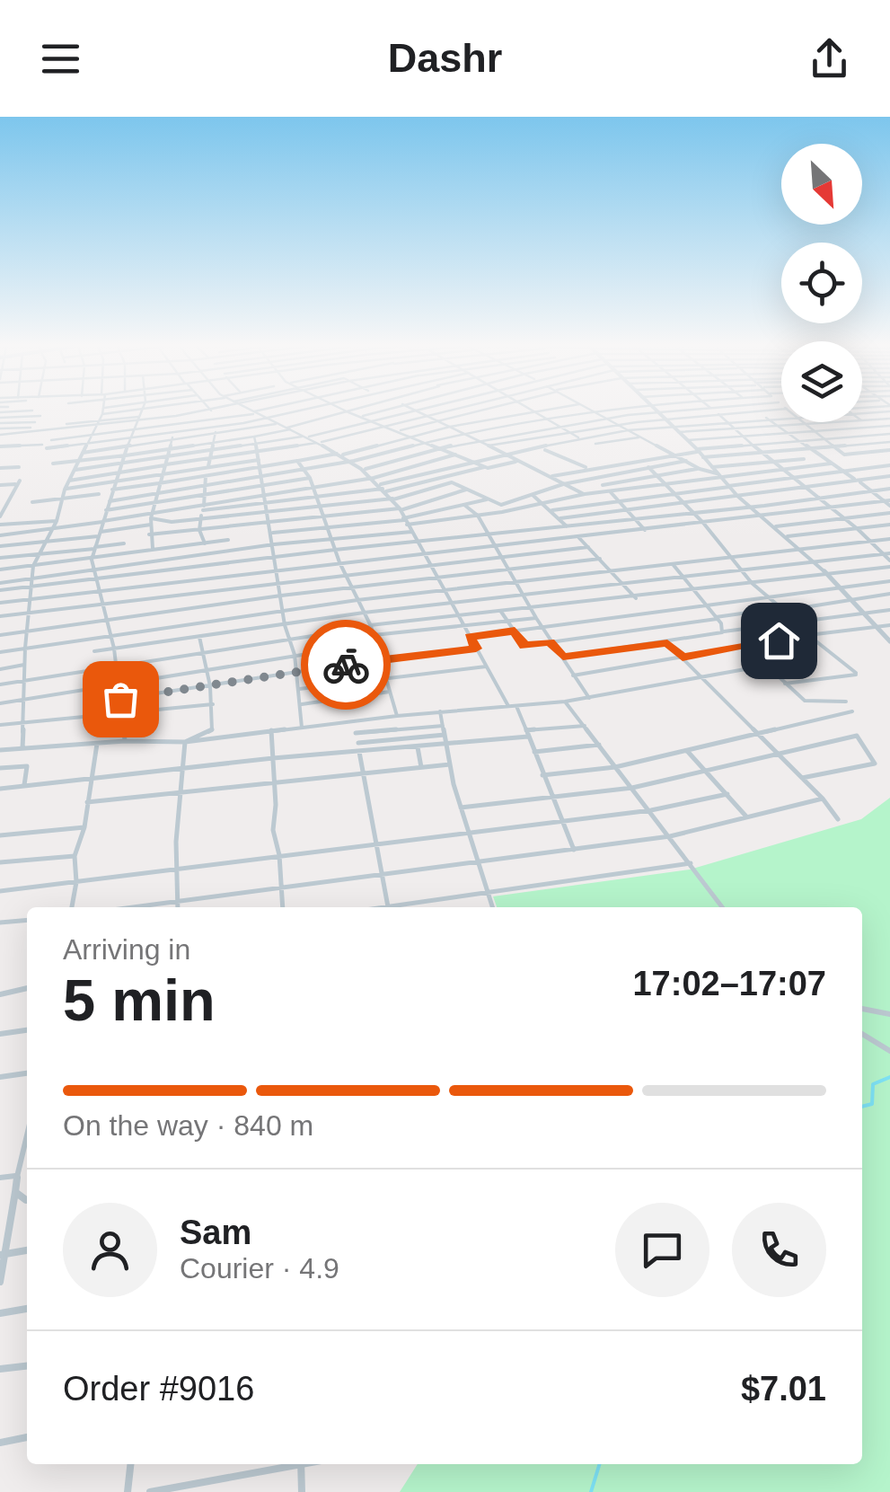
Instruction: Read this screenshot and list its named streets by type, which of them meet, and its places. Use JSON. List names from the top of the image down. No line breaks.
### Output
{"north":"bottom right","page":{"header":"Dashr","heading":["5 min","Arriving in","17:02–17:07"],"panel":["Sam","Courier · 4.9","Order #9016","$7.01"],"bar":"On the way · 840 m"}}
